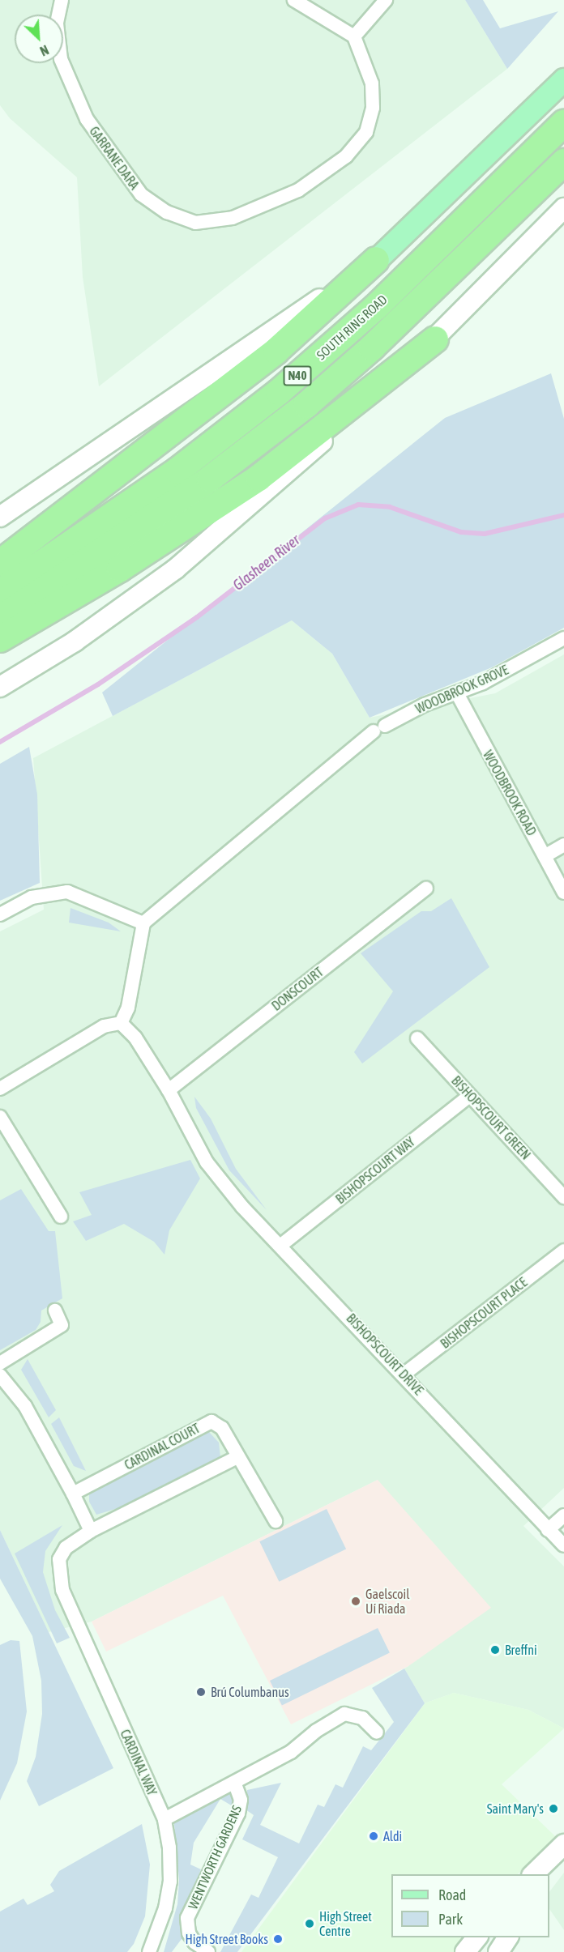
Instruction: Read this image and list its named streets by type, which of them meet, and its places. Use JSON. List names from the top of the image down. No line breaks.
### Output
{"streets":{"highway":["SOUTH RING ROAD","N40"],"street":["GARRANE DARA","WOODBROOK GROVE","WOODBROOK ROAD","DONSCOURT","BISHOPSCOURT GREEN","BISHOPSCOURT WAY","BISHOPSCOURT PLACE","BISHOPSCOURT DRIVE","CARDINAL COURT","CARDINAL WAY","WENTWORTH GARDENS"]},"crossings":[["WOODBROOK GROVE","WOODBROOK ROAD"],["DONSCOURT","BISHOPSCOURT DRIVE"],["BISHOPSCOURT GREEN","BISHOPSCOURT WAY"],["BISHOPSCOURT WAY","BISHOPSCOURT DRIVE"],["BISHOPSCOURT PLACE","BISHOPSCOURT DRIVE"],["CARDINAL WAY","WENTWORTH GARDENS"]],"water":["Glasheen River"],"places":["Gaelscoil Uí Riada","Breffni","Brú Columbanus","Saint Mary's","Aldi","High Street Centre","High Street Books"],"legend":["Road","Park"],"north":"bottom right"}
